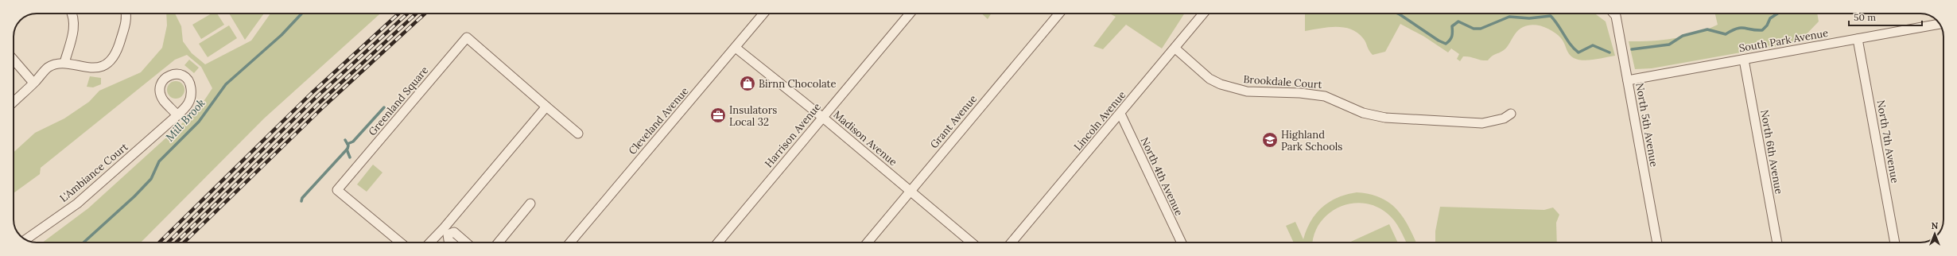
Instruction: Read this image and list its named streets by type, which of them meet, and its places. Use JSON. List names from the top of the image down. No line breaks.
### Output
{"streets":{"street":["South Park Avenue","Brookdale Court","Greenland Square","Cleveland Avenue","Lincoln Avenue","Grant Avenue","North 5th Avenue","Harrison Avenue","Madison Avenue","North 7th Avenue","North 6th Avenue","L'Ambiance Court","North 4th Avenue"]},"crossings":[["South Park Avenue","North 5th Avenue"],["South Park Avenue","North 7th Avenue"],["South Park Avenue","North 6th Avenue"],["Brookdale Court","Lincoln Avenue"],["Cleveland Avenue","Madison Avenue"],["Lincoln Avenue","North 4th Avenue"],["Grant Avenue","Madison Avenue"],["Harrison Avenue","Madison Avenue"]],"water":["Mill Brook"],"places":{"shop":["Birnn Chocolate"],"office":["Insulators Local 32"],"school or university":["Highland Park Schools"]},"scale_bar":"50 m","north":"top"}
